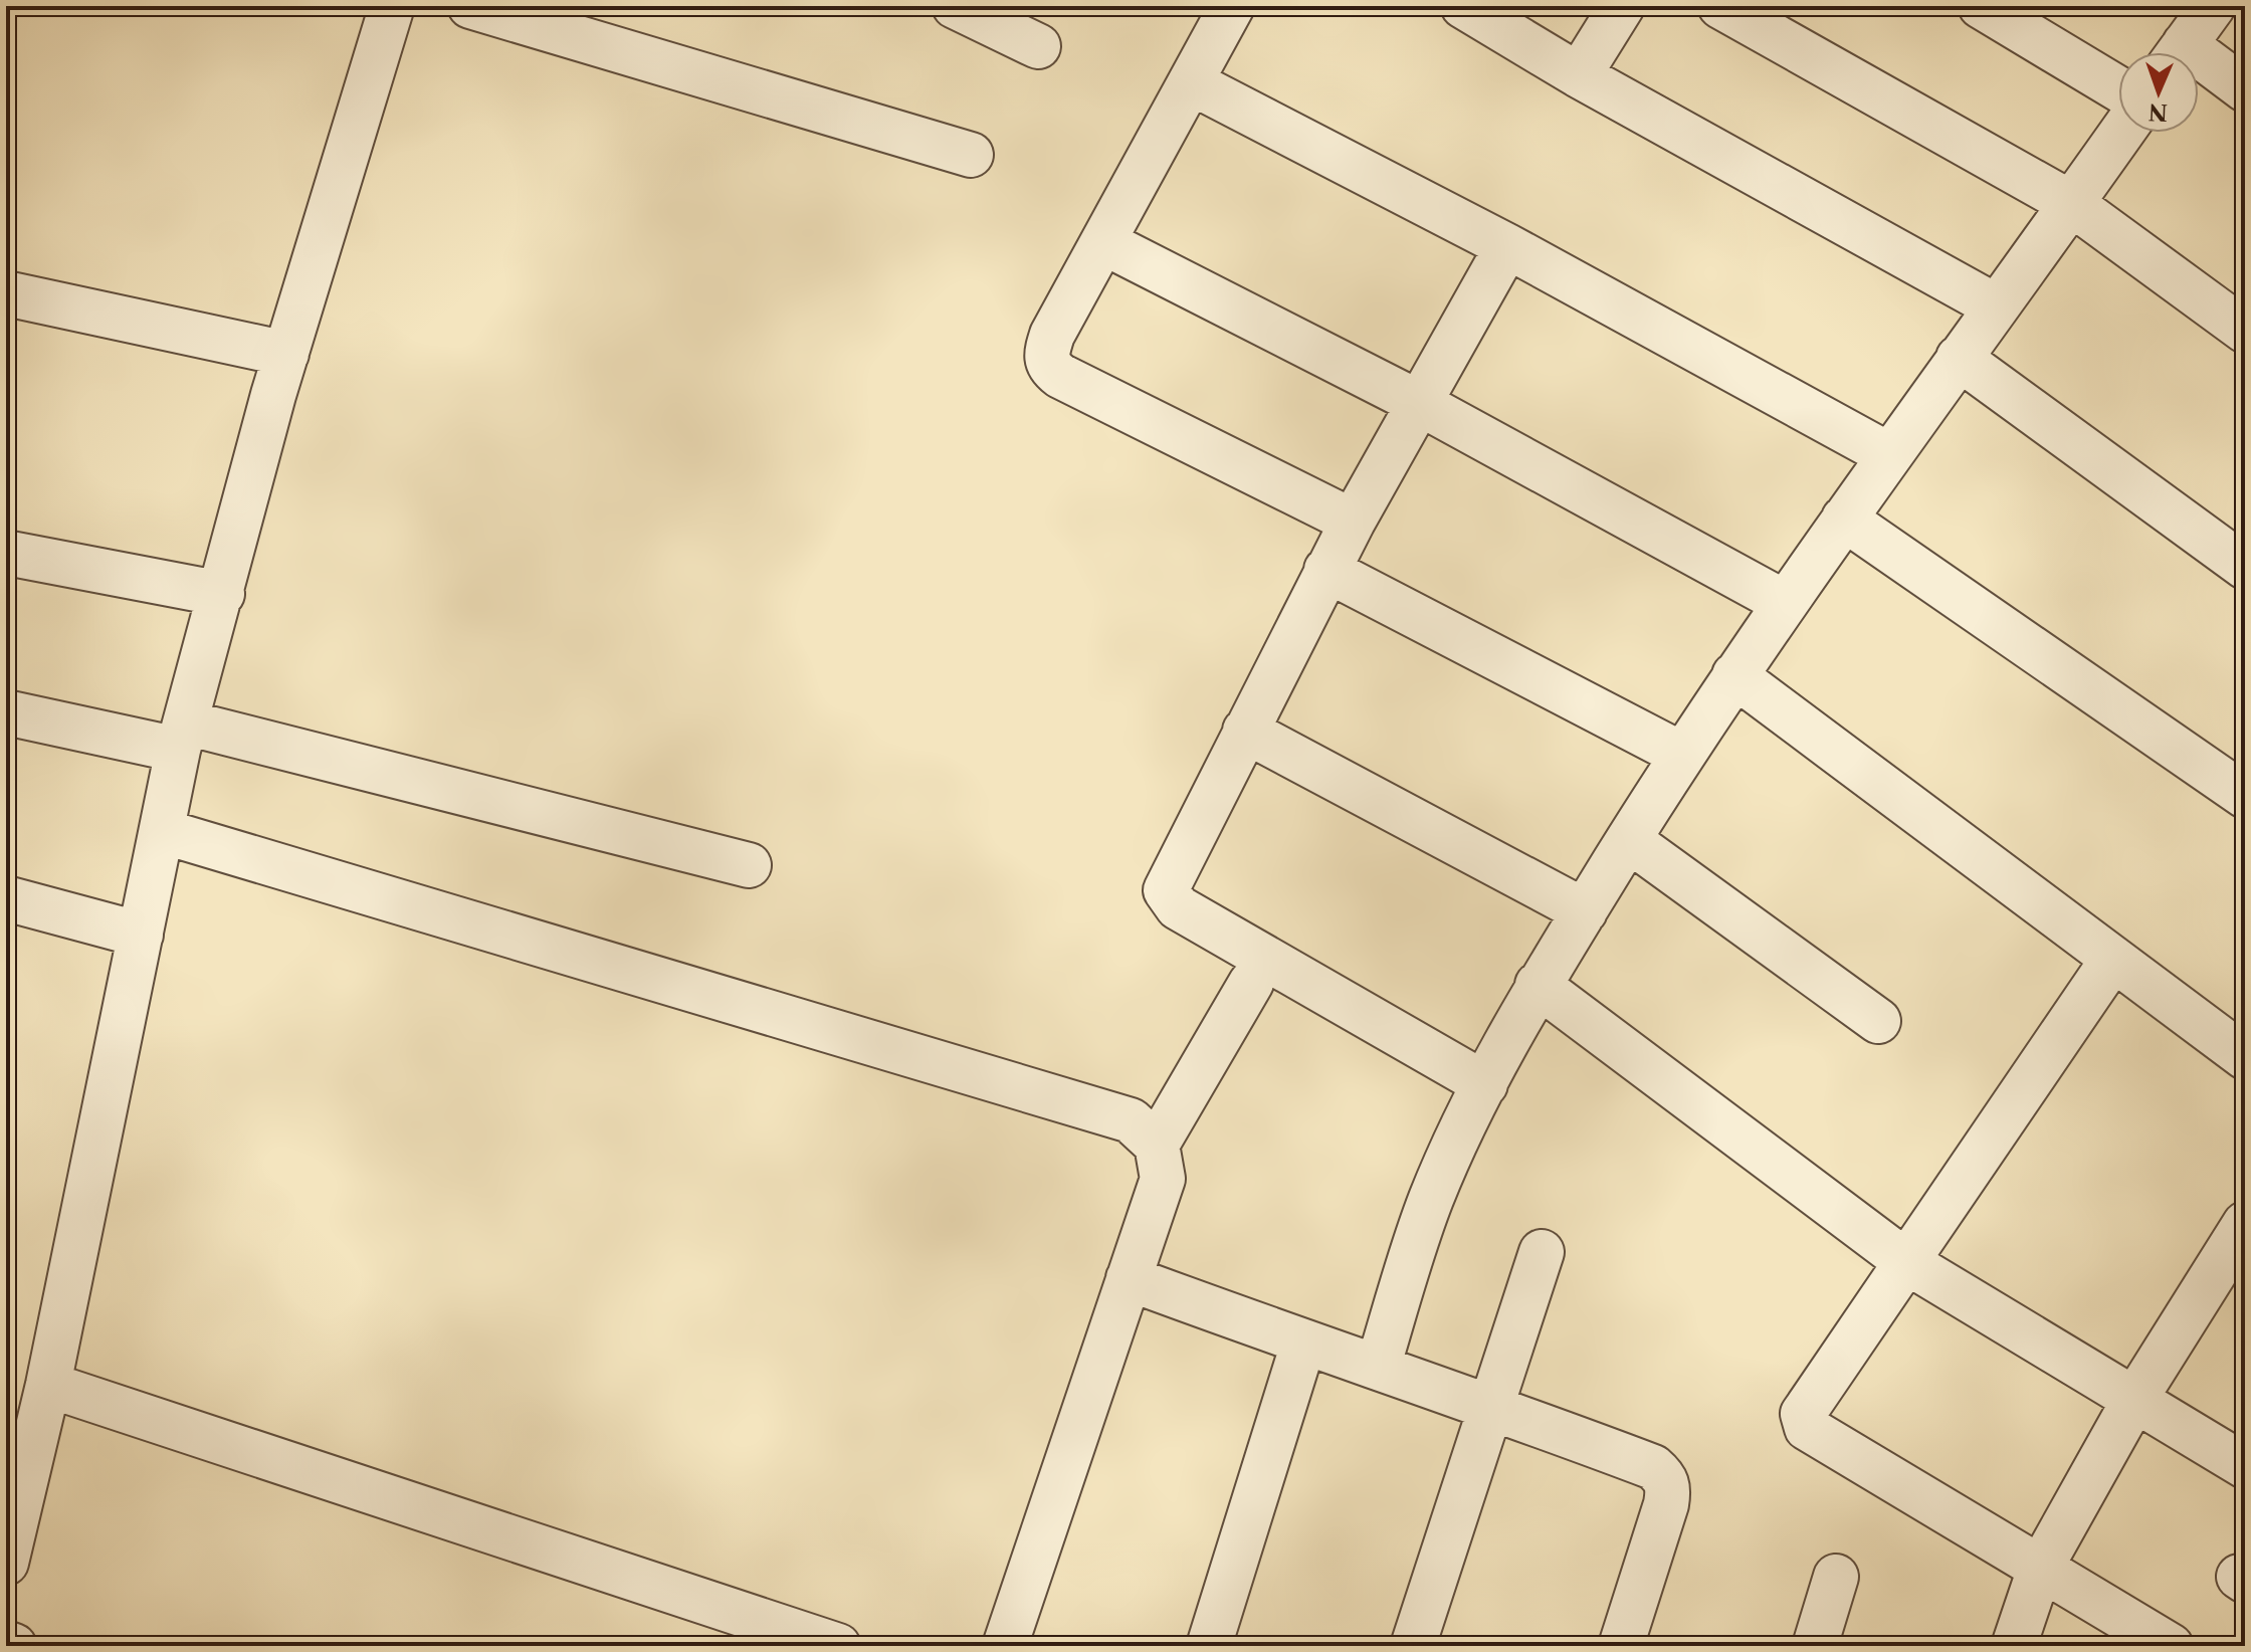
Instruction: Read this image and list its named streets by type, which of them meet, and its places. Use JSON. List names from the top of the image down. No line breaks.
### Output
{"north":"bottom"}
